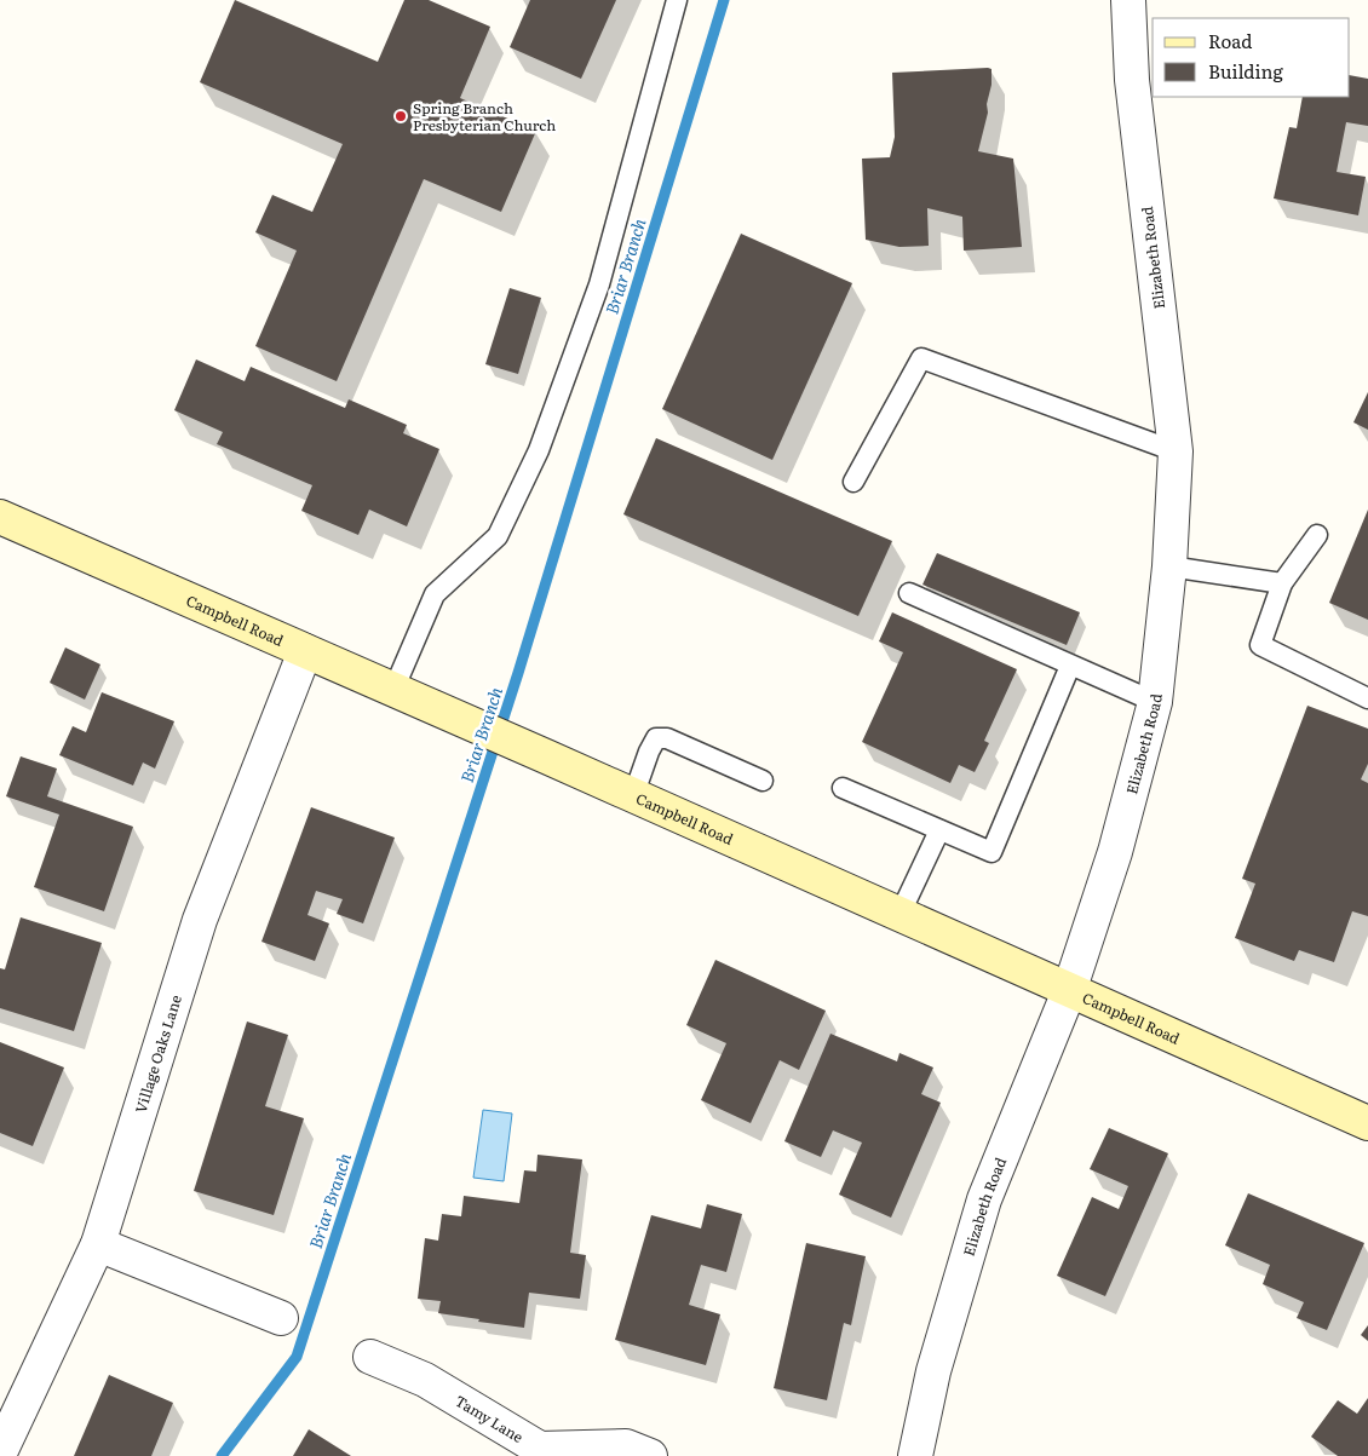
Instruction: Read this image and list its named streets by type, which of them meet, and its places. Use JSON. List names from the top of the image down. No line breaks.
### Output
{"streets":{"street":["Elizabeth Road","Campbell Road","Village Oaks Lane","Tamy Lane"]},"crossings":[["Elizabeth Road","Campbell Road"],["Campbell Road","Village Oaks Lane"]],"water":["Briar Branch"],"places":["Spring Branch Presbyterian Church"],"legend":["Road","Building"]}
